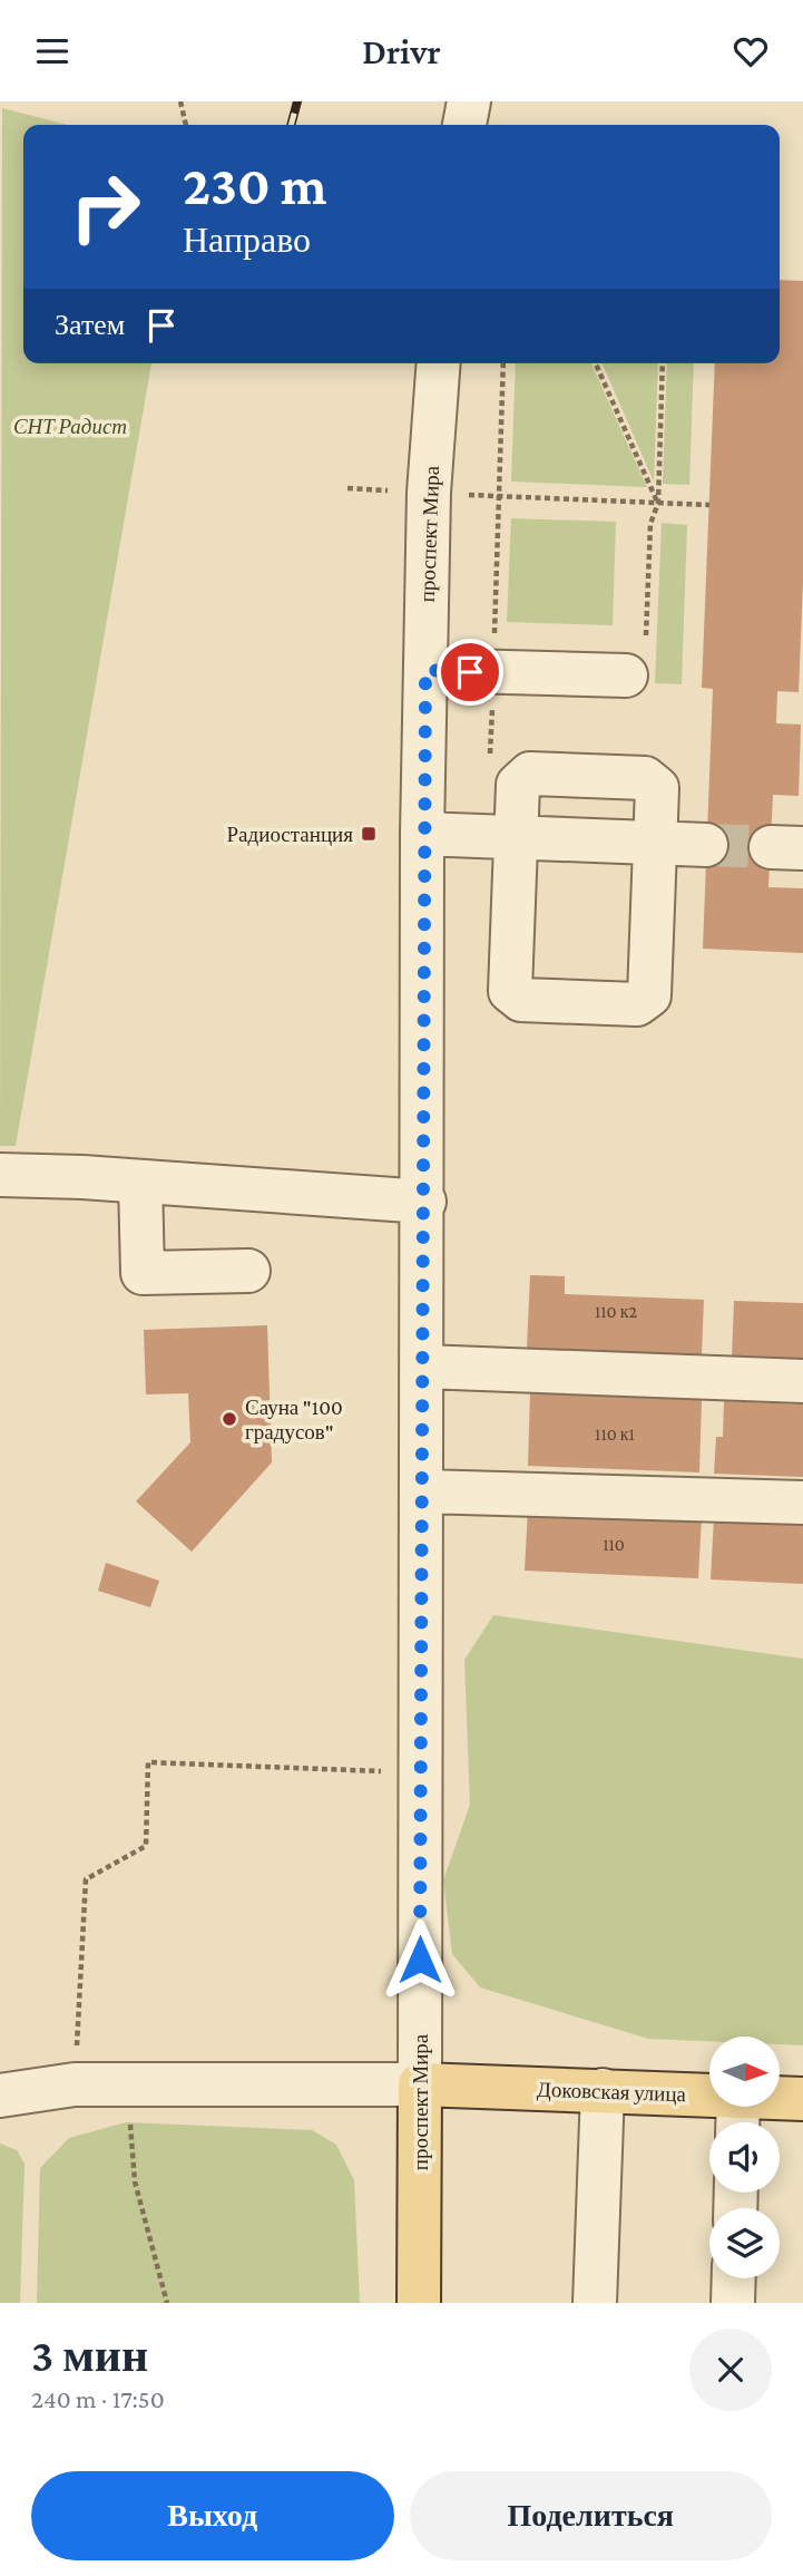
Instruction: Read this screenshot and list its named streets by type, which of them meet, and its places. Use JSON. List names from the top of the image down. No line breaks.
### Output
{"streets":{"main road":["проспект Мира","Доковская улица"]},"crossings":[["проспект Мира","Доковская улица"]],"parks":["СНТ Радист"],"places":{"transit":["Радиостанция"],"other":["Сауна \"100 градусов\""]},"house_numbers":["110 к2","110 к1","110"],"north":"right","page":{"header":"Drivr","turn":["230 m","Направо"],"then":"Затем","heading":["3 мин","240 m · 17:50"],"buttons":["Выход","Поделиться"]}}
